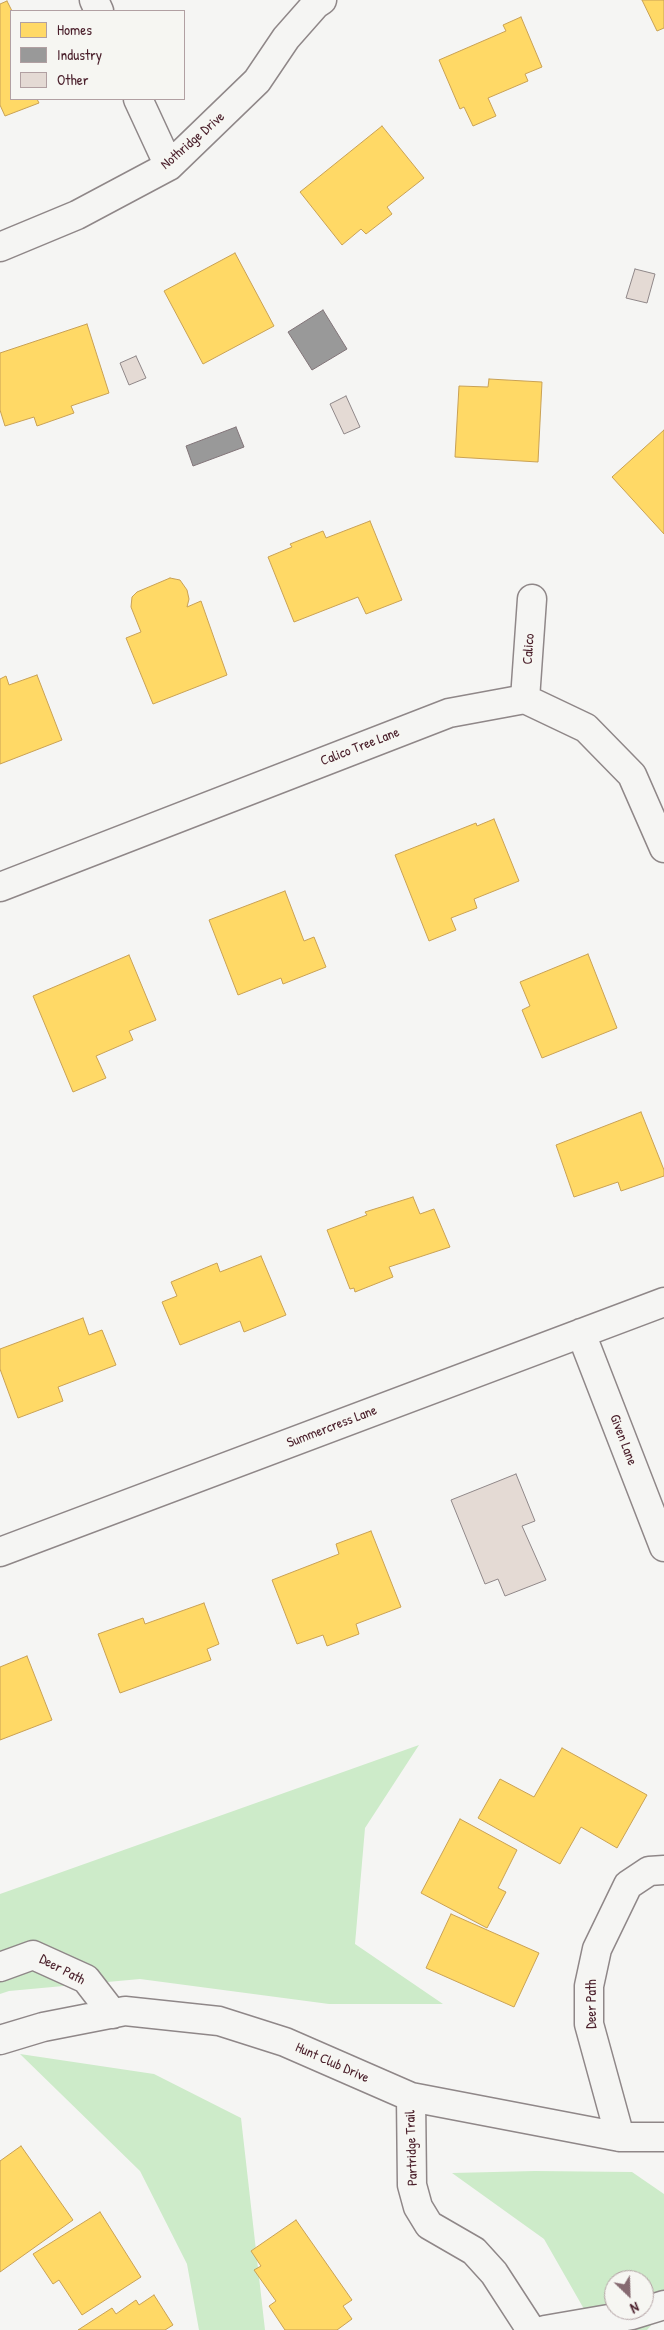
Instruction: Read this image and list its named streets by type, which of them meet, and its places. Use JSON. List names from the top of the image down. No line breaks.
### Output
{"streets":{"street":["Nothridge Drive","Calico","Calico Tree Lane","Summercress Lane","Given Lane","Deer Path","Hunt Club Drive","Partridge Trail"]},"crossings":[["Calico","Calico Tree Lane"],["Summercress Lane","Given Lane"],["Deer Path","Hunt Club Drive"],["Hunt Club Drive","Partridge Trail"]],"legend":["Homes","Industry","Other"],"north":"bottom right"}
